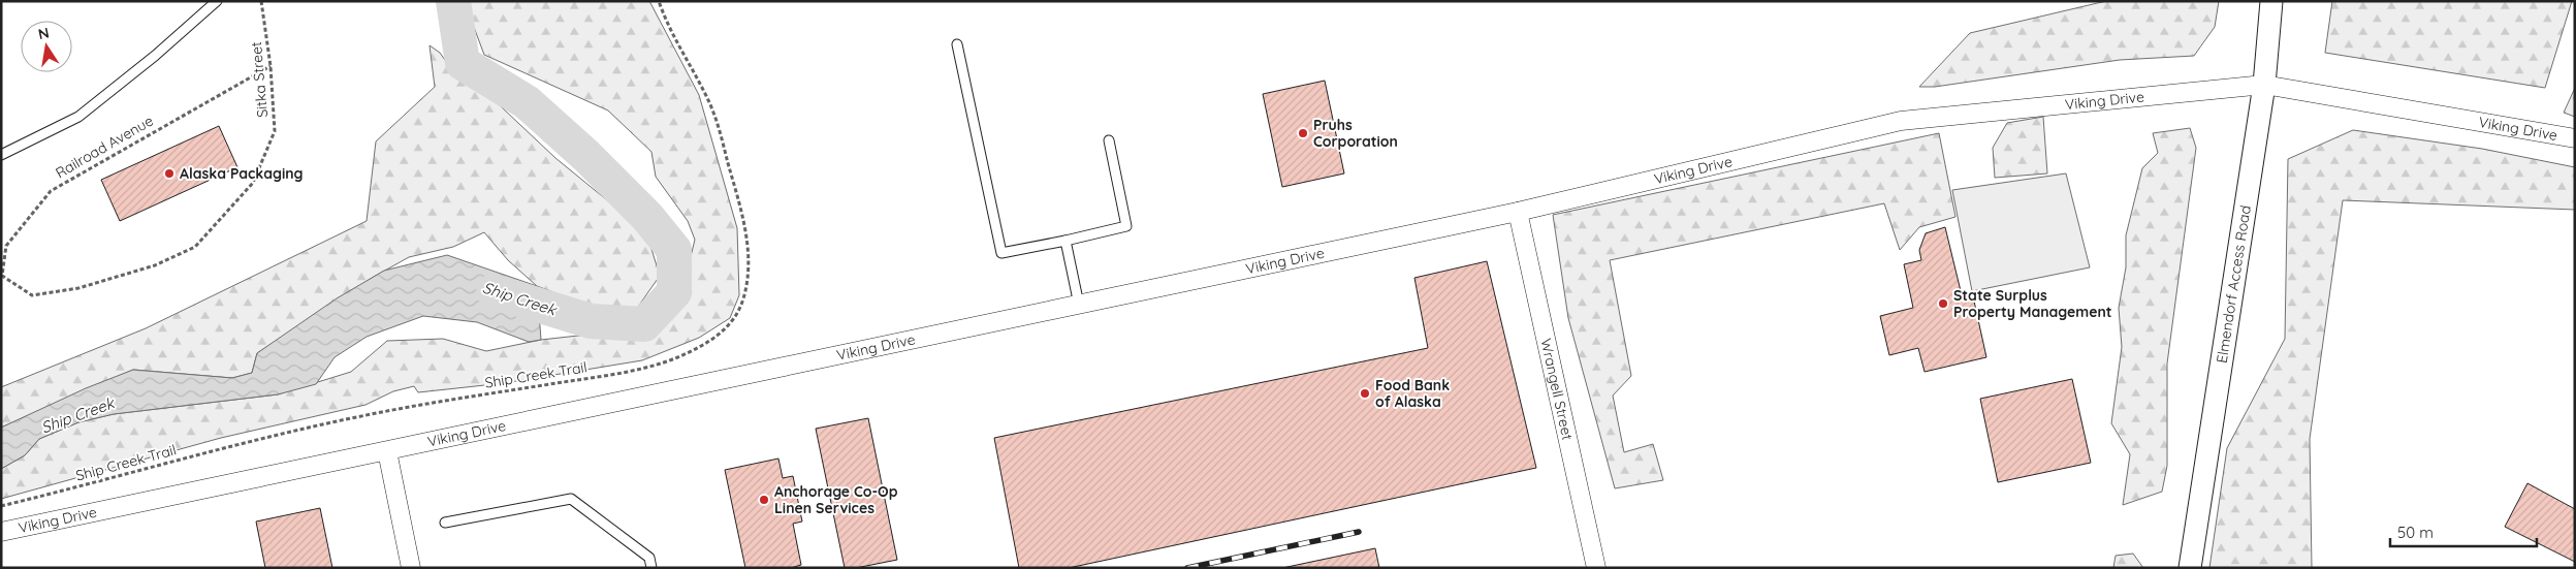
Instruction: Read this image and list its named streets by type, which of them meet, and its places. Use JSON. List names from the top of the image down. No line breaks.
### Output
{"streets":{"street":["Viking Drive","Elmendorf Access Road","Wrangell Street"],"path":["Sitka Street","Railroad Avenue","Ship Creek Trail"]},"crossings":[["Sitka Street","Railroad Avenue"],["Viking Drive","Elmendorf Access Road"],["Viking Drive","Wrangell Street"]],"water":["Ship Creek"],"places":["Pruhs Corporation","Alaska Packaging","State Surplus Property Management","Food Bank of Alaska","Anchorage Co-Op Linen Services"],"scale_bar":"50 m","north":"top"}
